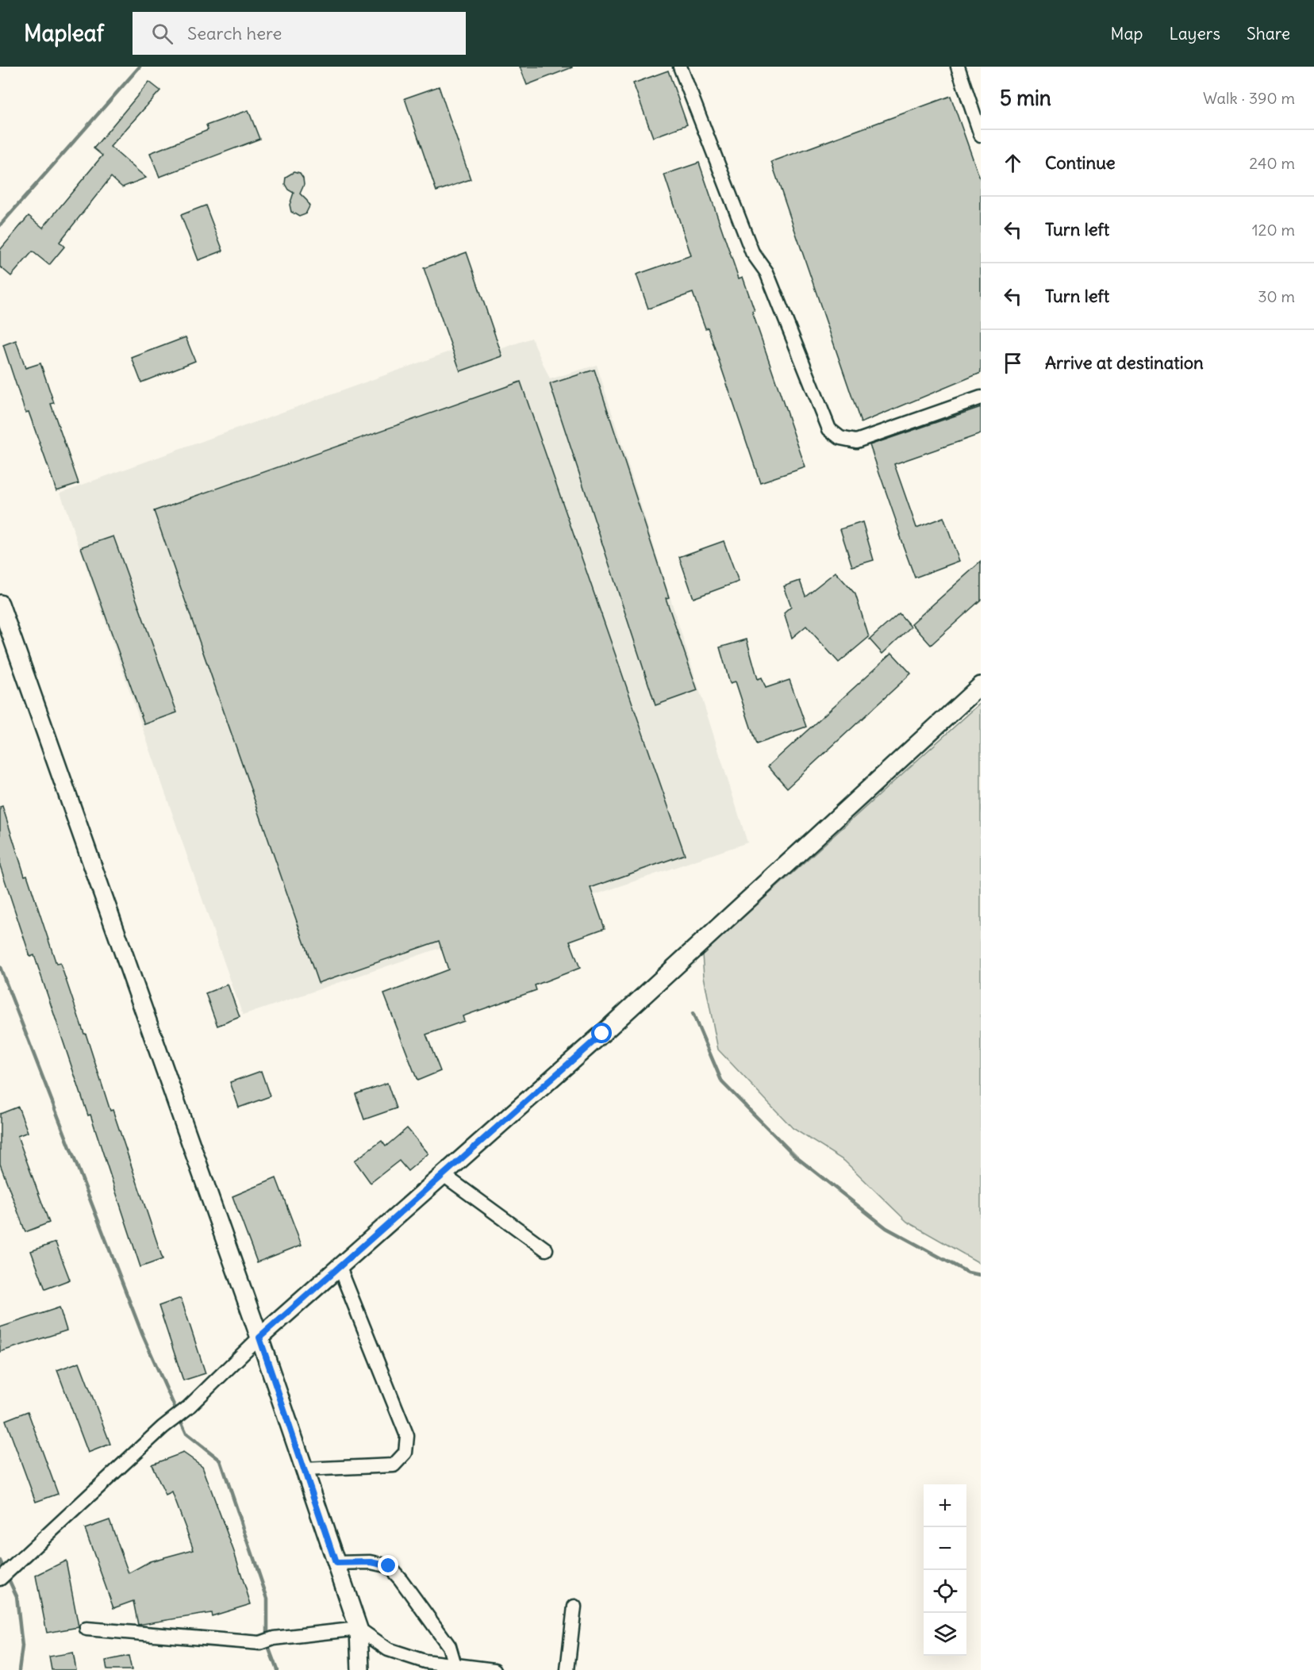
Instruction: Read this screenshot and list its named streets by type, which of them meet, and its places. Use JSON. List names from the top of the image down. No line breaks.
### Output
{"page":{"header":"Mapleaf","search":"Search here","nav":["Map","Layers","Share"],"heading":["5 min","Walk · 390 m"],"list":[["Continue","240 m"],["Turn left","120 m"],["Turn left","30 m"],"Arrive at destination"],"map_buttons":["+","−"]}}
